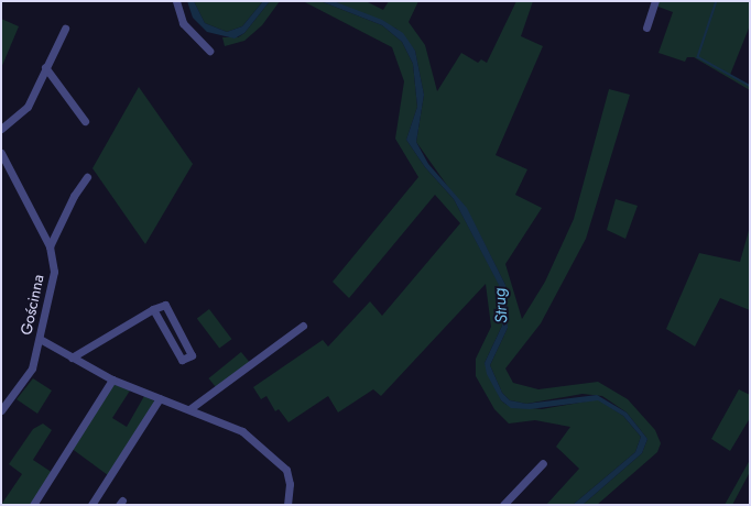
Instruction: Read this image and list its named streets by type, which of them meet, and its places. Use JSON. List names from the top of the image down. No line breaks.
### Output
{"streets":{"street":["Gościnna"]},"water":["Strug"]}
